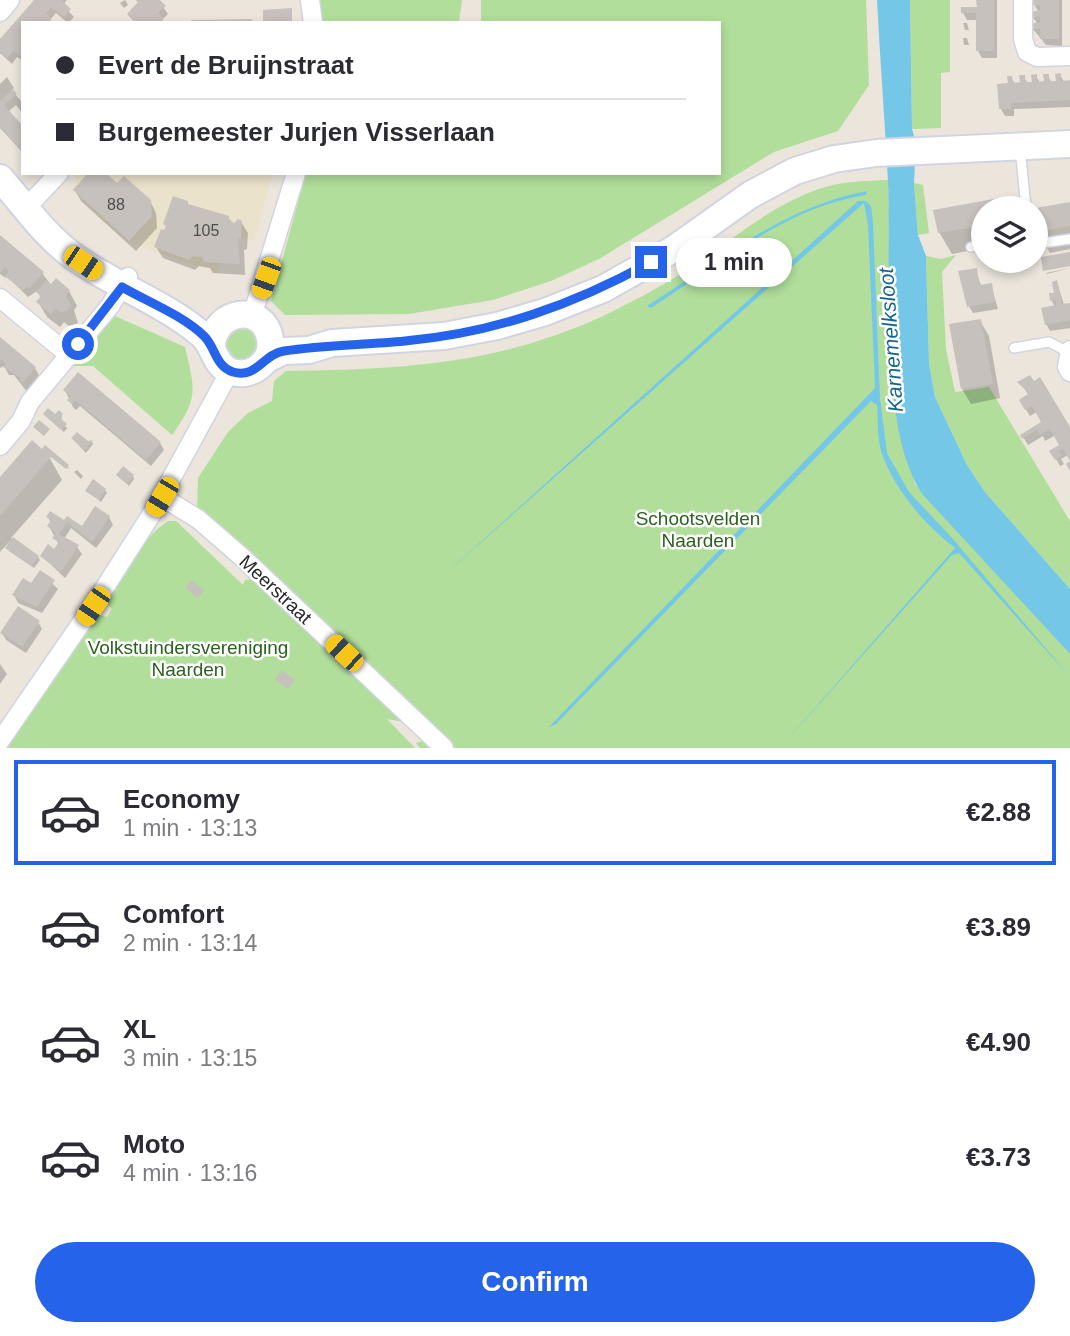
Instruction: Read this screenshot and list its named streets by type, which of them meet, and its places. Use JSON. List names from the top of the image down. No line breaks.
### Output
{"streets":{"street":["Meerstraat"]},"water":["Karnemelksloot"],"parks":["Schootsvelden Naarden","Volkstuindersvereniging Naarden"],"house_numbers":["88","105"],"page":{"banner":["Evert de Bruijnstraat","Burgemeester Jurjen Visserlaan"],"bubble":"1 min","list":[{"name":"Economy","note":"1 min · 13:13","value":"€2.88"},{"name":"Comfort","note":"2 min · 13:14","value":"€3.89"},{"name":"XL","note":"3 min · 13:15","value":"€4.90"},{"name":"Moto","note":"4 min · 13:16","value":"€3.73"}],"buttons":"Confirm"}}
